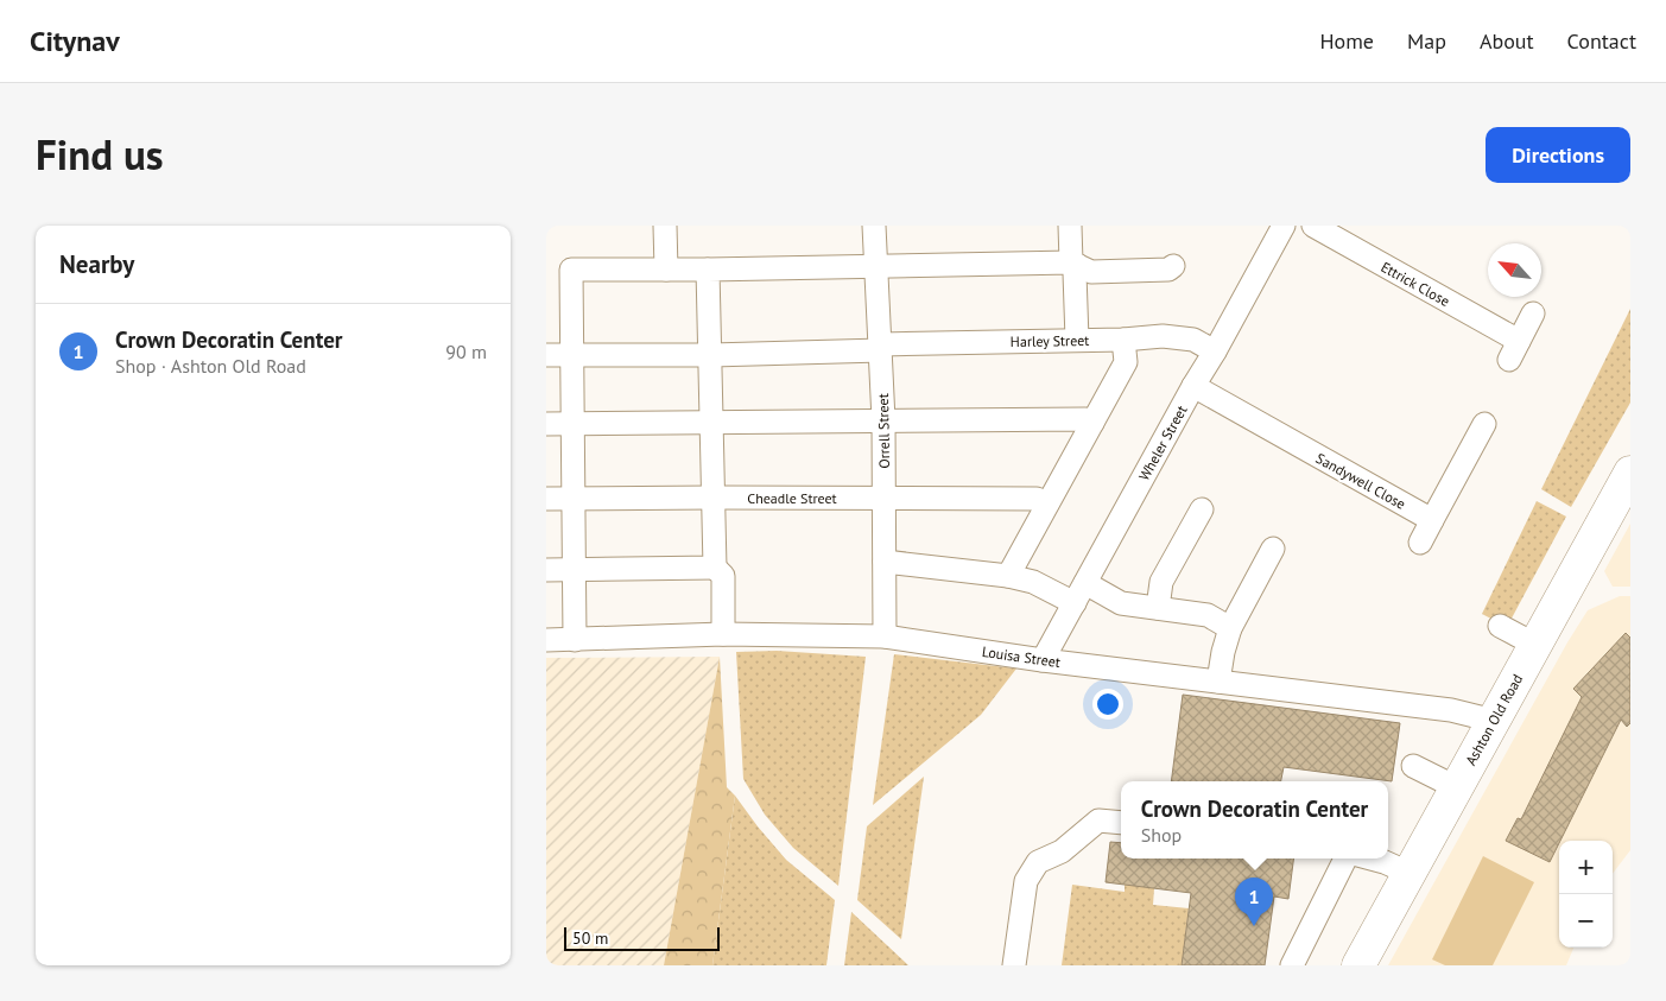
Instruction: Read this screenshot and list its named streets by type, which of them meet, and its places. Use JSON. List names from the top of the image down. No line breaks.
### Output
{"streets":{"highway":["Ashton Old Road"],"street":["Ettrick Close","Harley Street","Orrell Street","Wheler Street","Sandywell Close","Cheadle Street","Louisa Street"]},"crossings":[["Harley Street","Orrell Street"],["Harley Street","Wheler Street"],["Orrell Street","Cheadle Street"],["Orrell Street","Louisa Street"],["Wheler Street","Sandywell Close"],["Wheler Street","Louisa Street"],["Louisa Street","Ashton Old Road"]],"scale_bar":"50 m","north":"top left","page":{"header":"Citynav","nav":["Home","Map","About","Contact"],"title":"Find us","buttons":"Directions","heading":"Nearby","list":[{"mark":"1","name":"Crown Decoratin Center","note":"Shop · Ashton Old Road","value":"90 m"}],"popup":["Crown Decoratin Center","Shop"],"map_buttons":["+","−"],"pins":"1","scale":"50 m"}}
